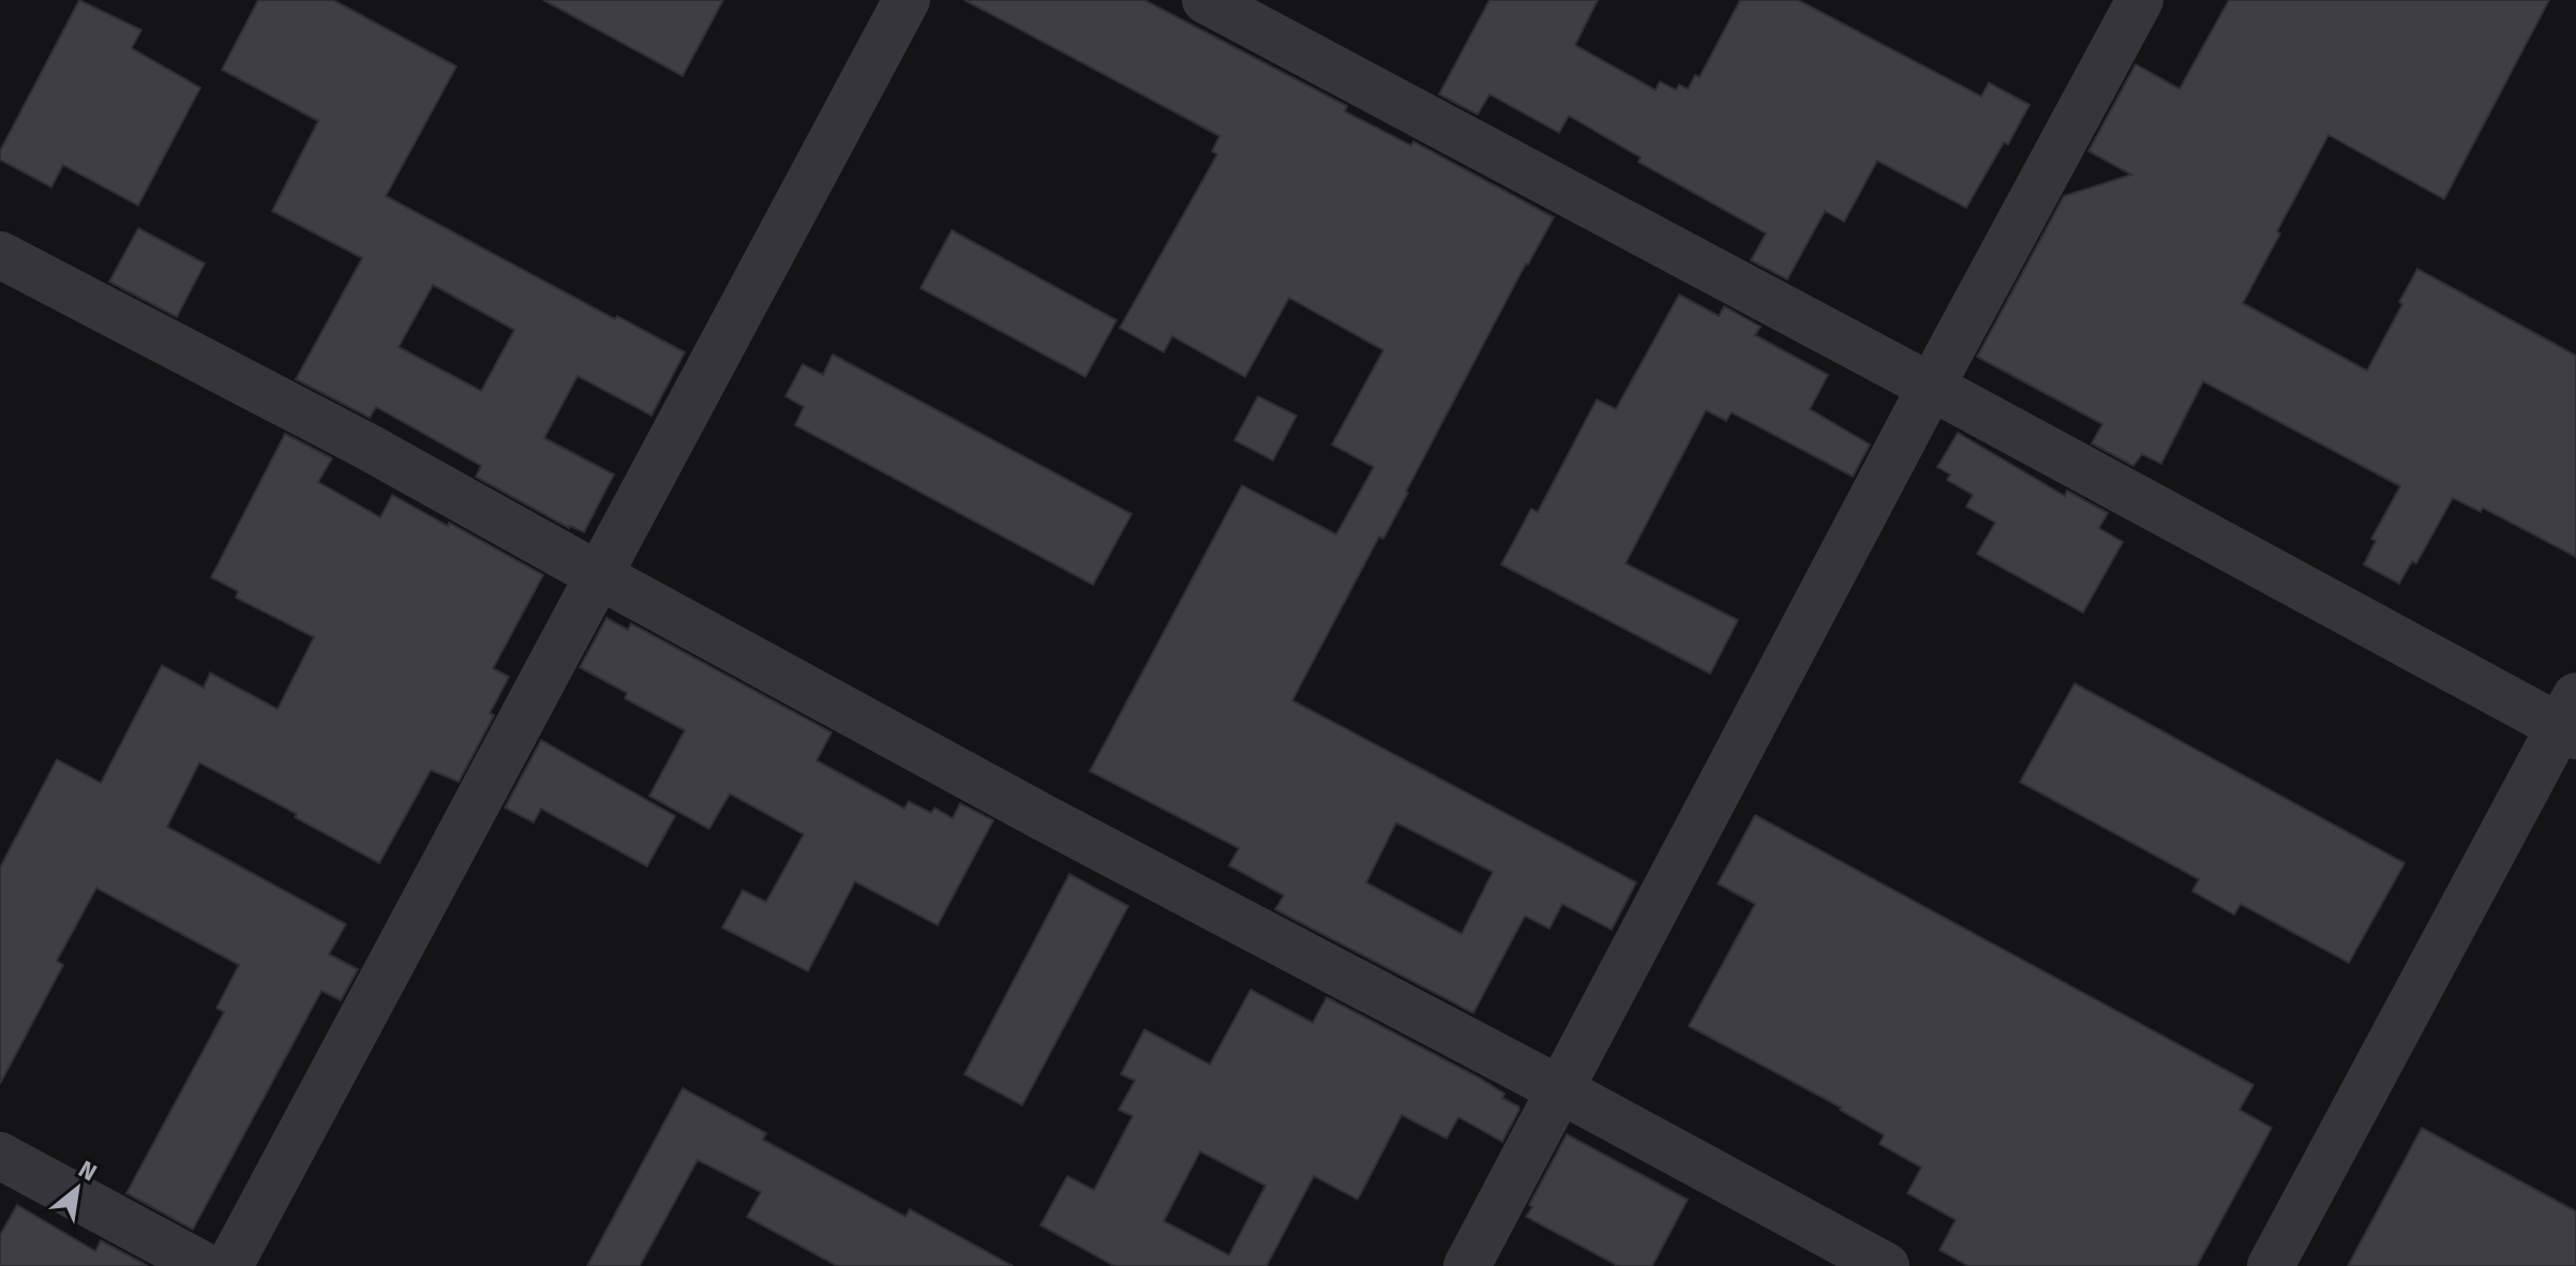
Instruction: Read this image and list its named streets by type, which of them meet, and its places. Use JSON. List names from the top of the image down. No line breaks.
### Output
{"north":"top right"}
